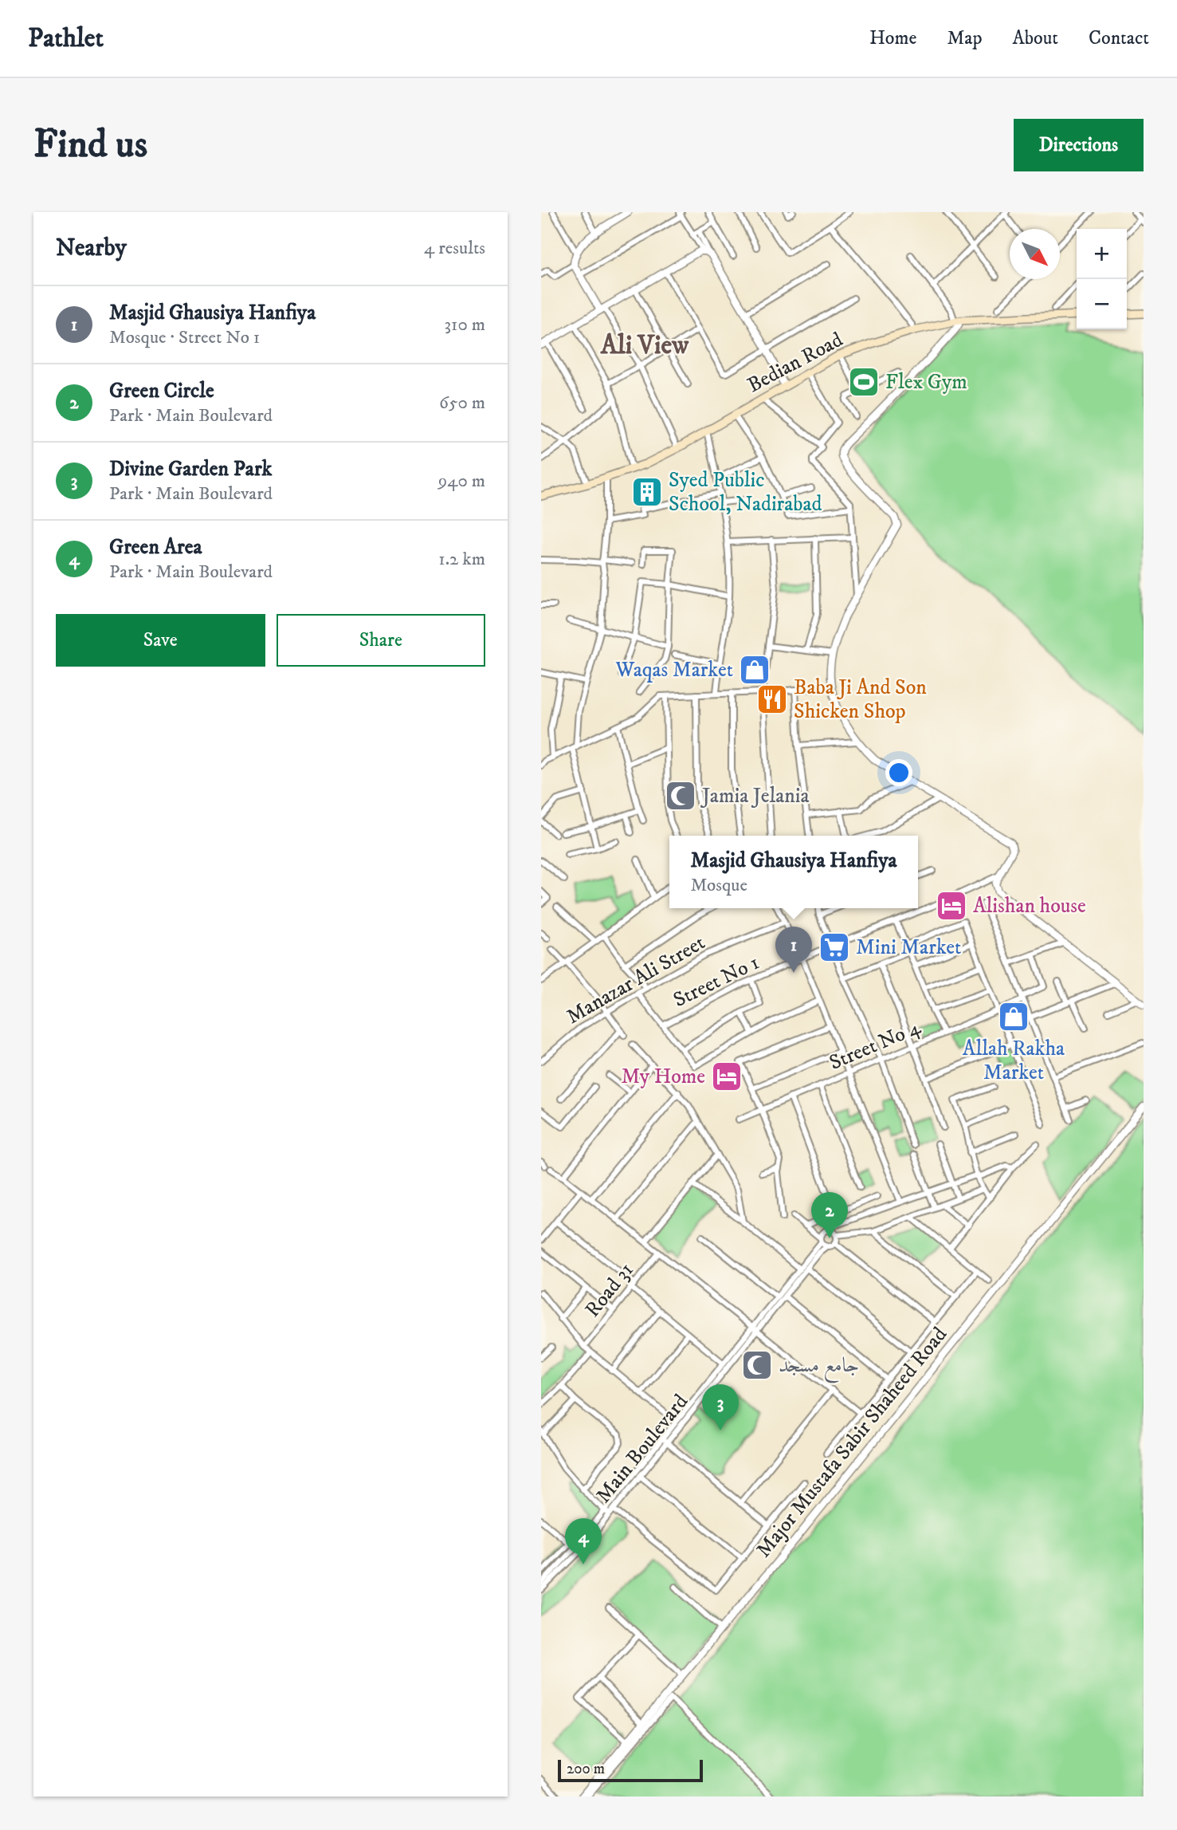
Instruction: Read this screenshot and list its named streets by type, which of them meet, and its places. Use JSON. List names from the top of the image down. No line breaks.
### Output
{"streets":{"main road":["Bedian Road"],"street":["Manazar Ali Street","Street No 1","Street No 4","Road 31","Major Mustafa Sabir Shaheed Road","Main Boulevard"]},"districts":["Ali View"],"places":{"sports":["Flex Gym"],"building":["Syed Public School, Nadirabad"],"shop":["Waqas Market","Allah Rakha Market"],"restaurant":["Baba Ji And Son Shicken Shop"],"mosque":["Jamia Jelania","جامع مسجد"],"hotel":["Alishan house","My Home"],"supermarket":["Mini Market"]},"scale_bar":"200 m","north":"bottom right","page":{"header":"Pathlet","nav":["Home","Map","About","Contact"],"buttons":["Directions",["Save","Share"]],"title":"Find us","heading":["Nearby","4 results"],"map_buttons":["+","−"],"list":[{"mark":"1","name":"Masjid Ghausiya Hanfiya","note":"Mosque · Street No 1","value":"310 m"},{"mark":"2","name":"Green Circle","note":"Park · Main Boulevard","value":"650 m"},{"mark":"3","name":"Divine Garden Park","note":"Park · Main Boulevard","value":"940 m"},{"mark":"4","name":"Green Area","note":"Park · Main Boulevard","value":"1.2 km"}],"popup":["Masjid Ghausiya Hanfiya","Mosque"],"pins":["1","2","3","4"],"scale":"200 m"}}
